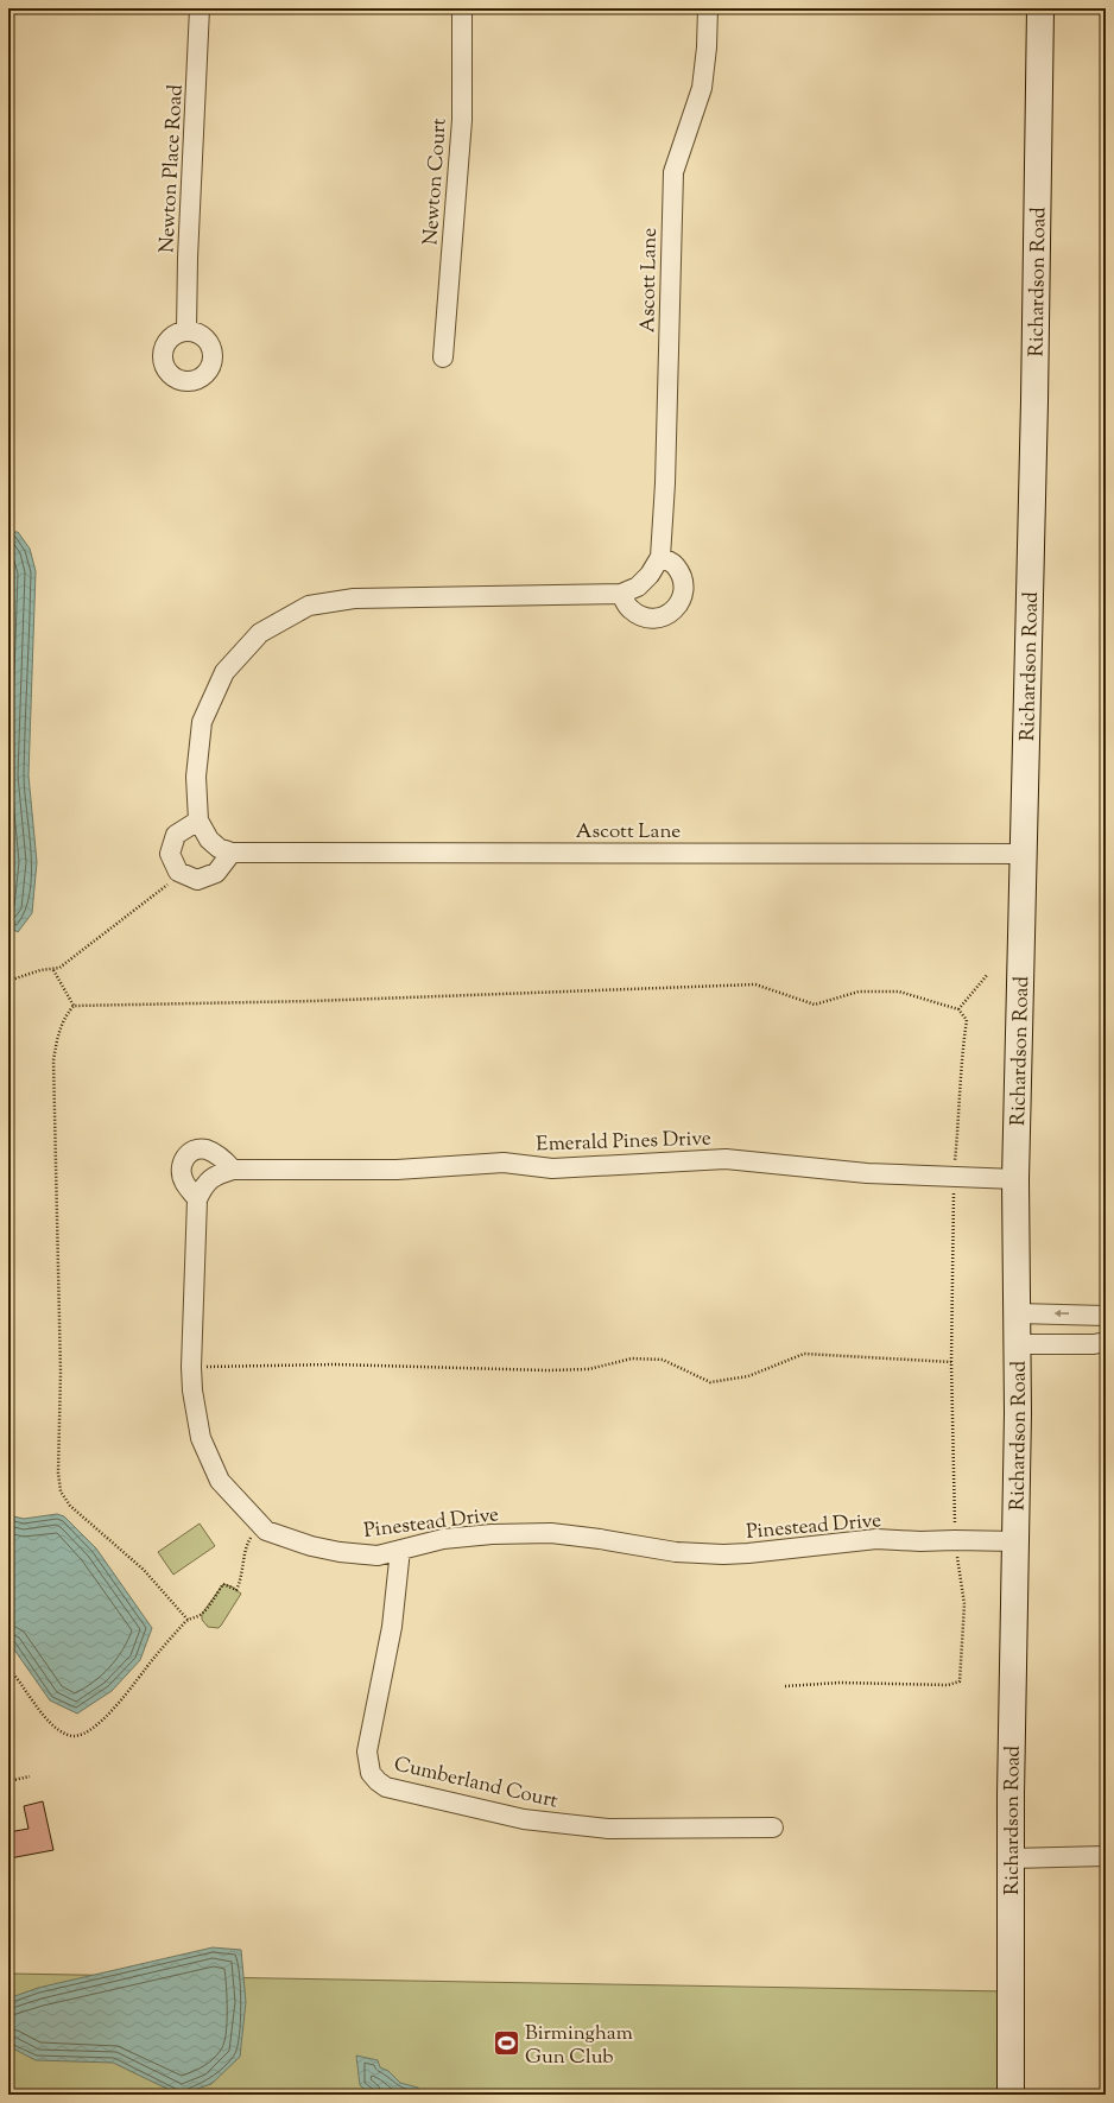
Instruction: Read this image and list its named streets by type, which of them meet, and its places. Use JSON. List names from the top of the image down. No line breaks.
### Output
{"streets":{"street":["Newton Place Road","Newton Court","Ascott Lane","Richardson Road","Emerald Pines Drive","Pinestead Drive","Cumberland Court"]},"crossings":[["Ascott Lane","Richardson Road"],["Richardson Road","Emerald Pines Drive"],["Richardson Road","Pinestead Drive"],["Emerald Pines Drive","Pinestead Drive"],["Pinestead Drive","Cumberland Court"]],"places":{"sports":["Birmingham Gun Club"]}}
